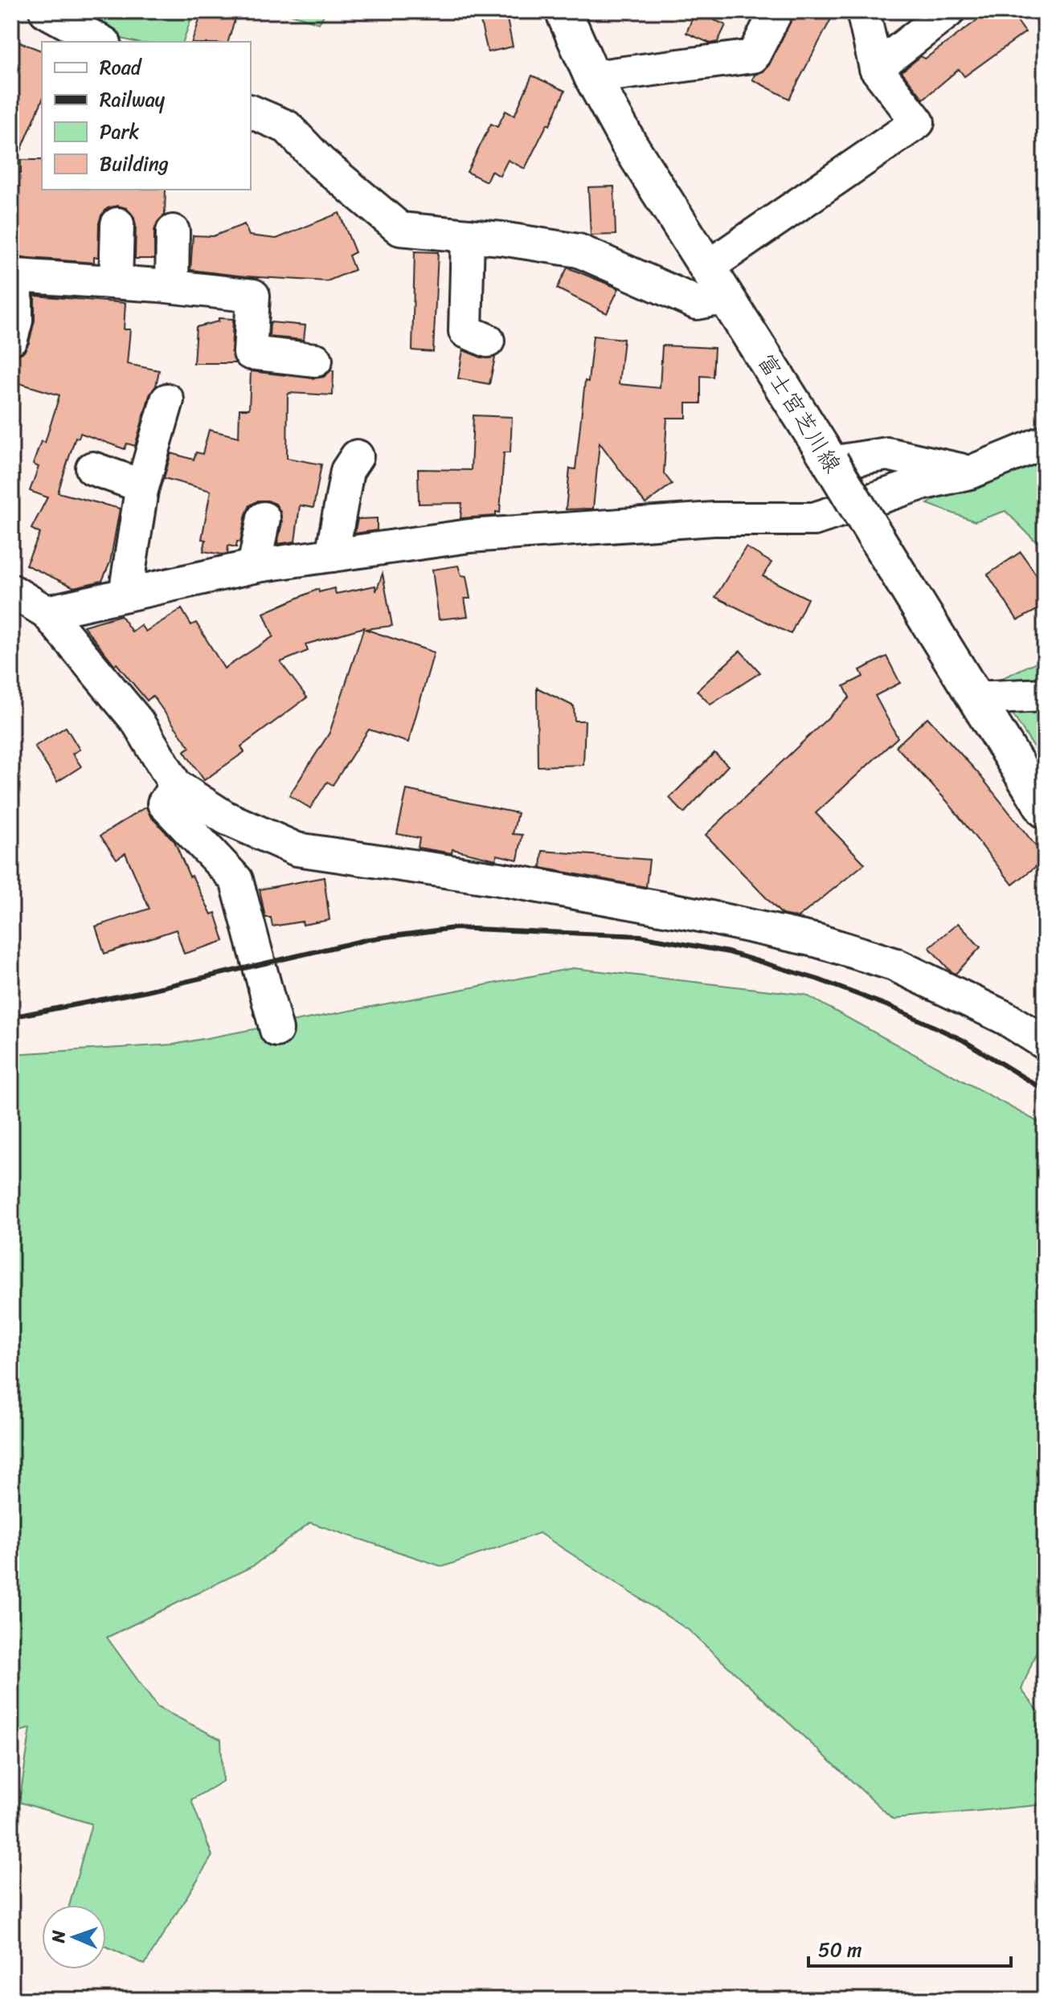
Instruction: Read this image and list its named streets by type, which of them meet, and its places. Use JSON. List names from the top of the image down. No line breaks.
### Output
{"streets":{"main road":["富士宮芝川線"]},"legend":["Road","Railway","Park","Building"],"scale_bar":"50 m","north":"left"}
